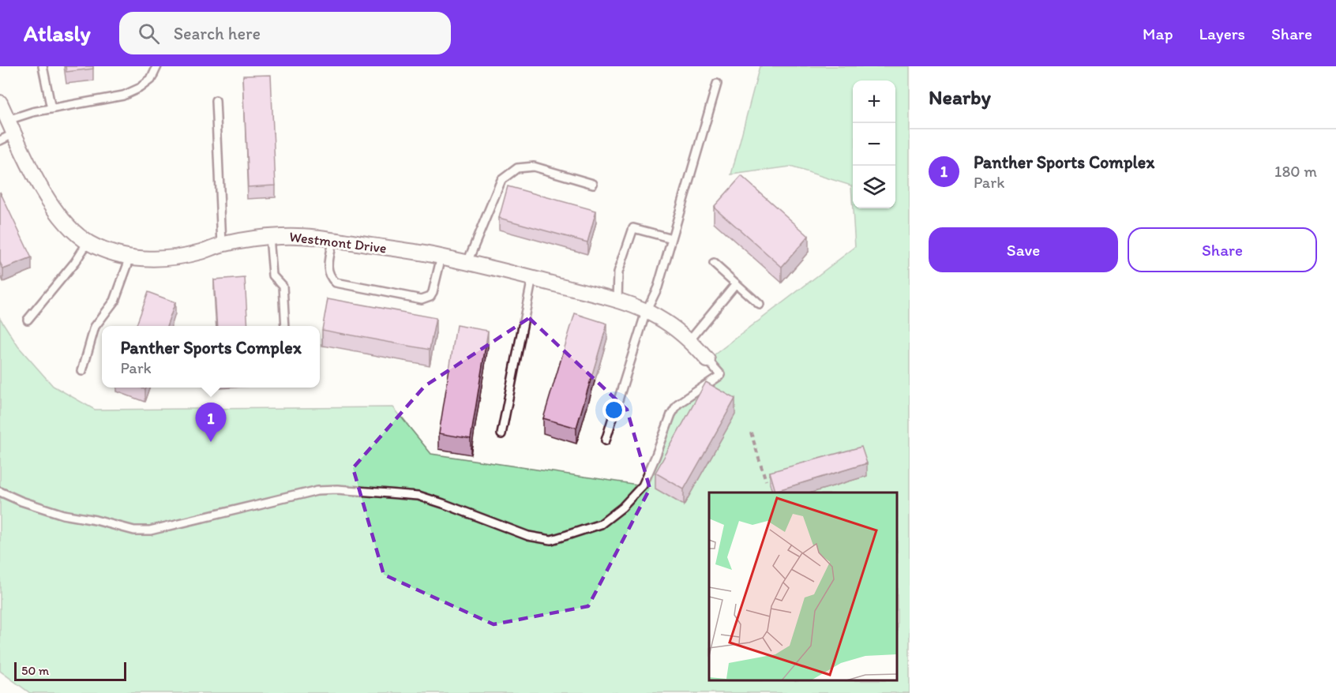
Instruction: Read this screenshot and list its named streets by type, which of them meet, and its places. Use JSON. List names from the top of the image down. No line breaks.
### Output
{"streets":{"street":["Westmont Drive"]},"scale_bar":"50 m","page":{"header":"Atlasly","search":"Search here","nav":["Map","Layers","Share"],"heading":"Nearby","map_buttons":["+","−"],"list":[{"mark":"1","name":"Panther Sports Complex","note":"Park","value":"180 m"}],"buttons":["Save","Share"],"popup":["Panther Sports Complex","Park"],"pins":"1","scale":"50 m"}}
